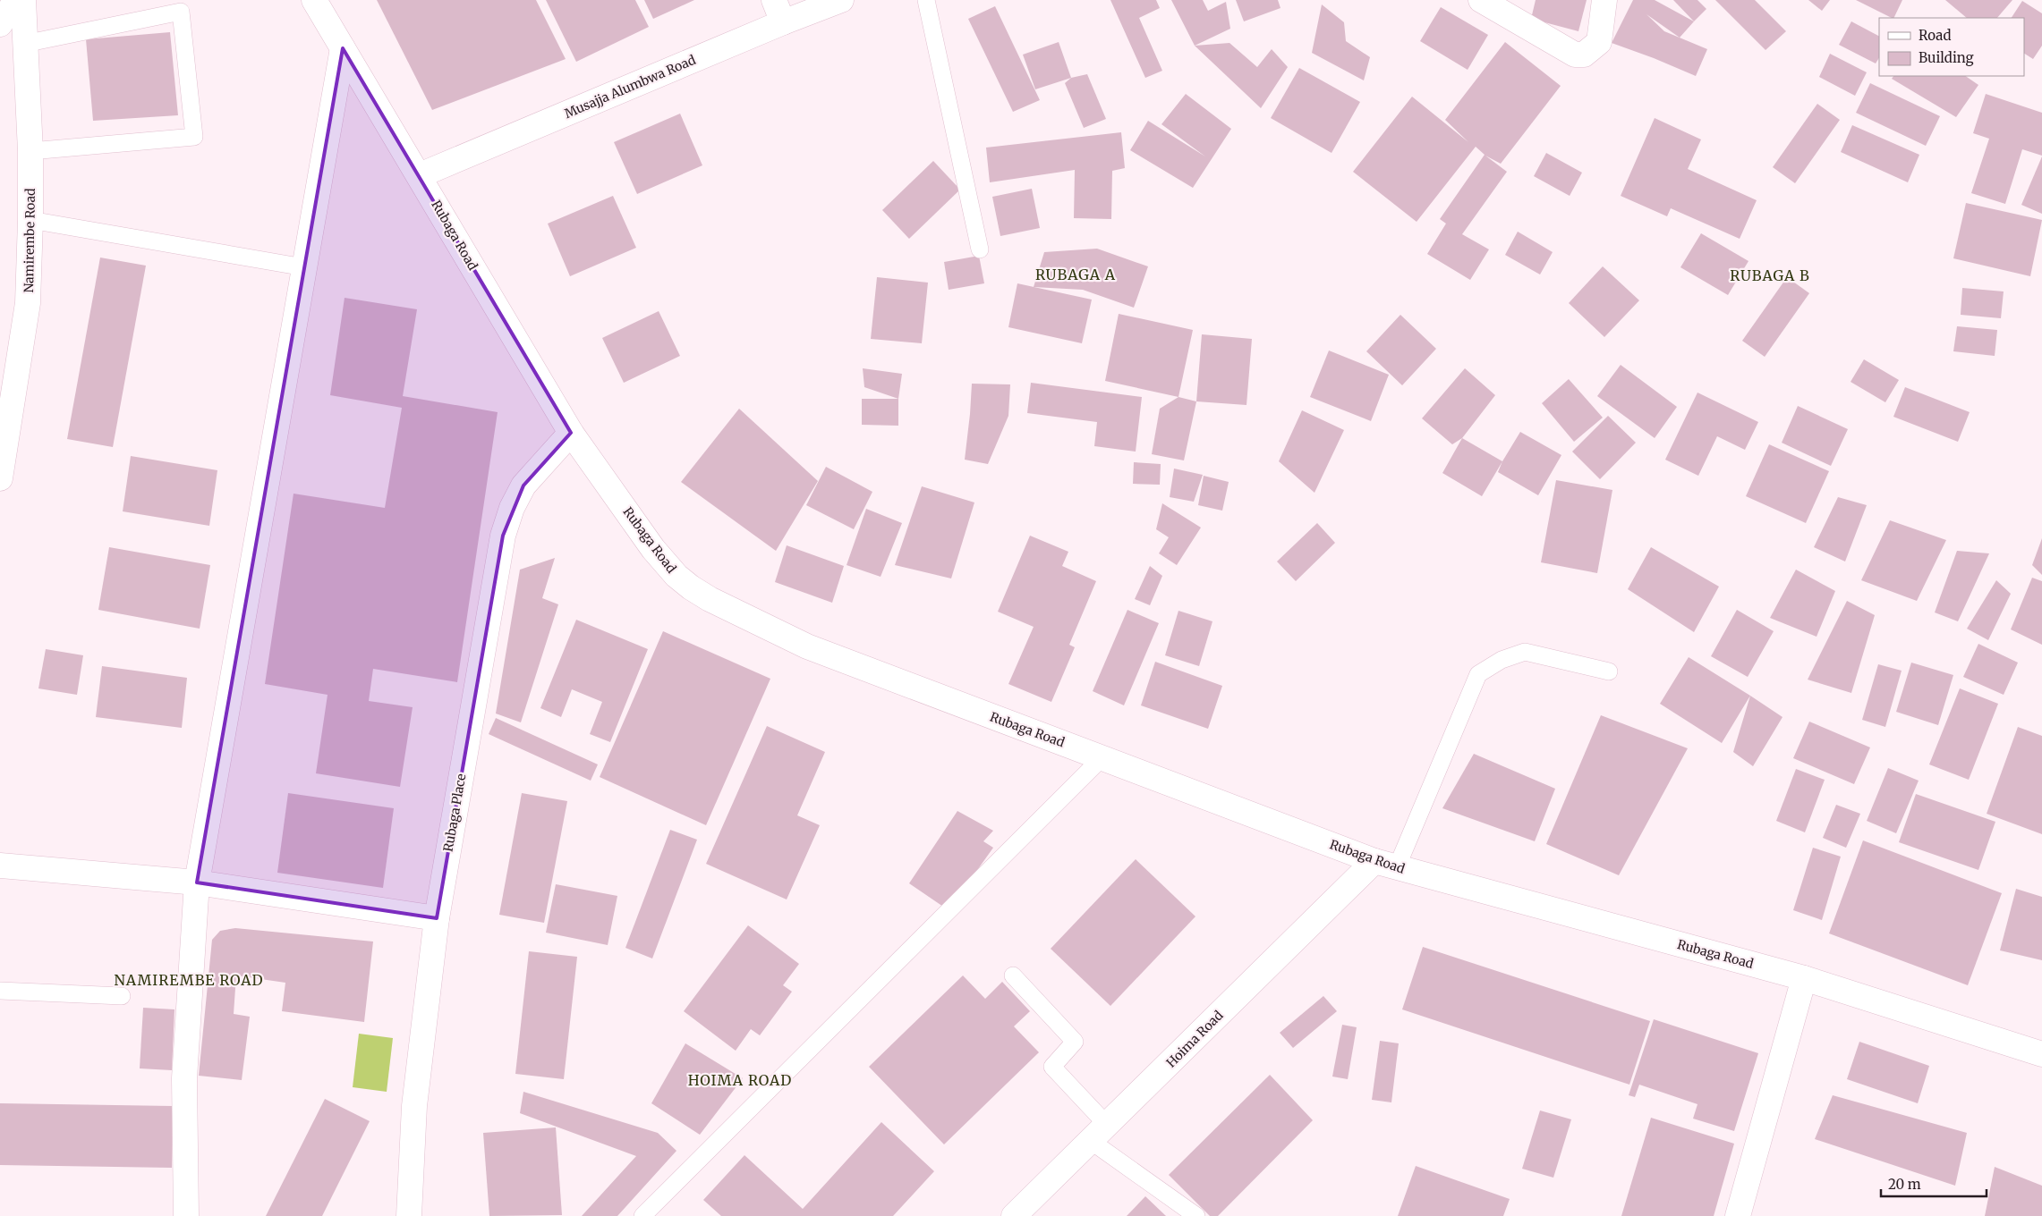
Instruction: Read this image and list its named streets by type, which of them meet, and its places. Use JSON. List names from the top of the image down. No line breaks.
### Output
{"streets":{"street":["Musajja Alumbwa Road","Rubaga Road","Namirembe Road","Rubaga Place","Hoima Road"]},"crossings":[["Musajja Alumbwa Road","Rubaga Road"],["Rubaga Road","Rubaga Place"],["Rubaga Road","Hoima Road"]],"districts":["RUBAGA A","RUBAGA B","NAMIREMBE ROAD","HOIMA ROAD"],"legend":["Road","Building"],"scale_bar":"20 m"}
